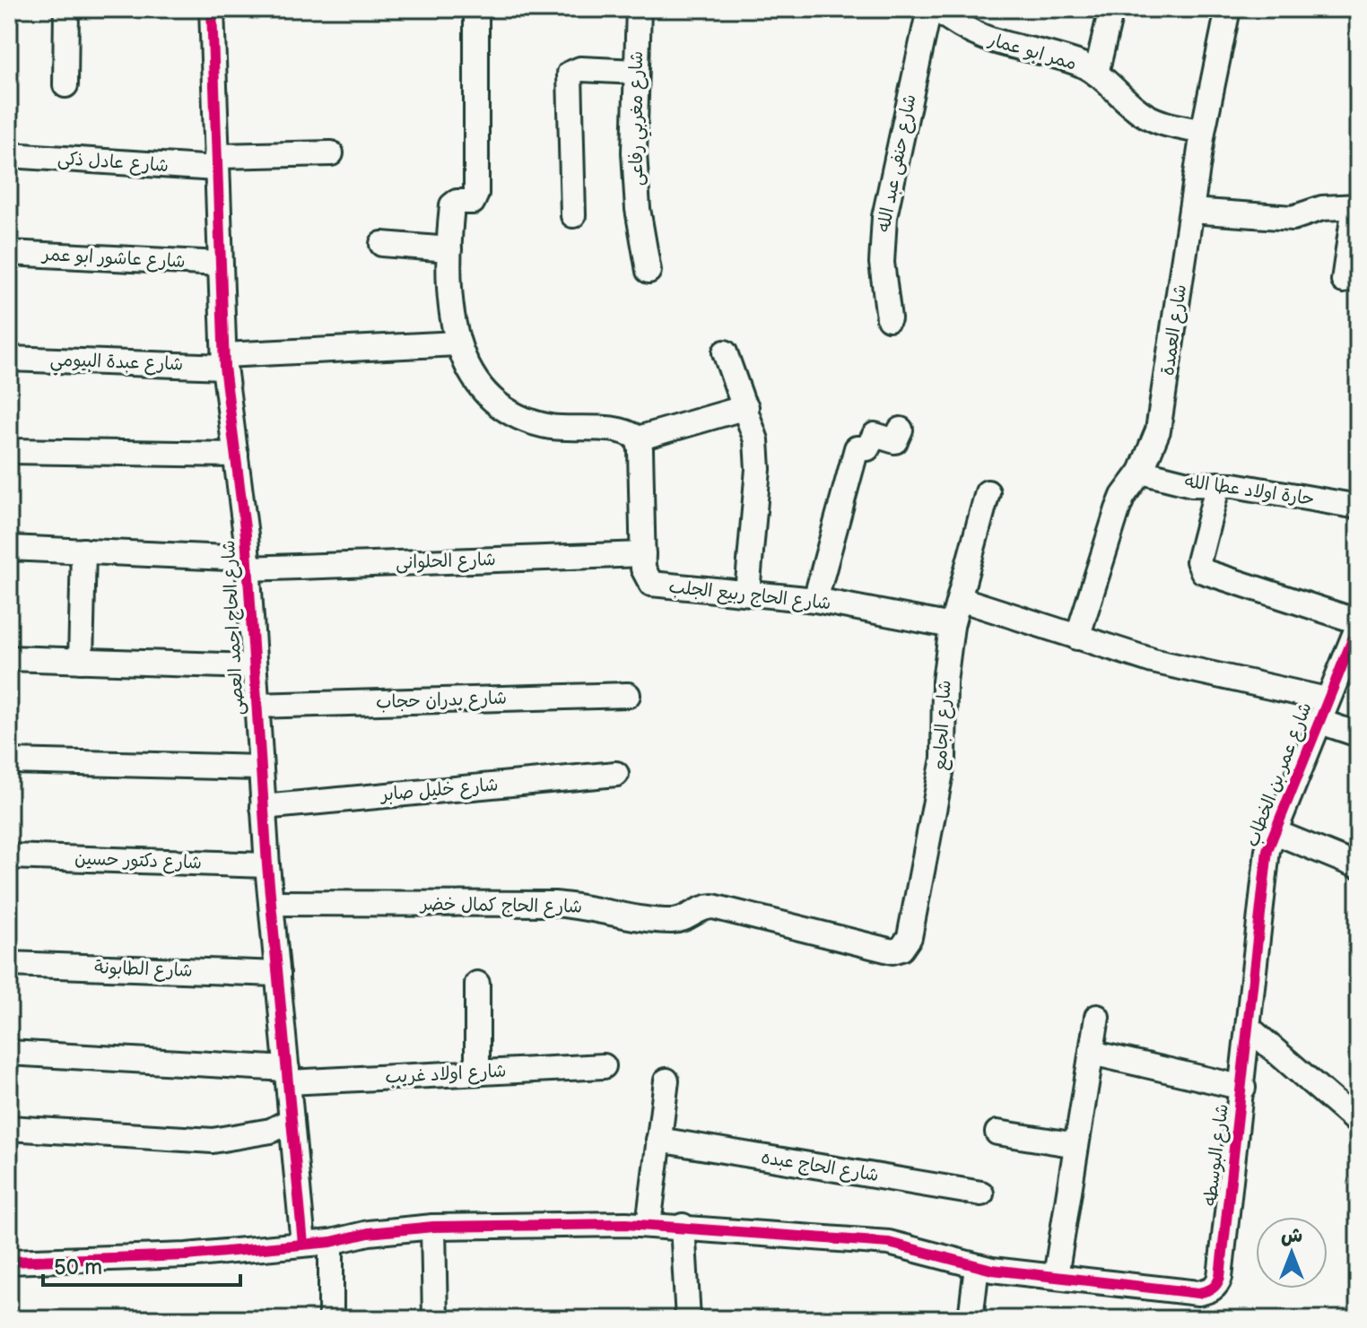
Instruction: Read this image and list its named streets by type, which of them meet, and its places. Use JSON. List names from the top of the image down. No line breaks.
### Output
{"streets":{"street":["ممر ابو عمار","شارع مغربي رفاعى","شارع عادل ذكى","شارع حنفى عبد الله","شارع عاشور ابو عمر","شارع العمدة","شارع عبدة البيومي","حارة اولاد عطا الله","شارع الحلوانى","شارع الحاج ربيع الجلب","شارع الحاج احمد العصى","شارع بدران حجاب","شارع الجامع","شارع عمر بن الخطاب","شارع خليل صابر","شارع دكتور حسين","شارع الحاج كمال خضر","شارع الطابونة","شارع اولاد غريب","شارع البوسطه","شارع الحاج عبده"]},"crossings":[["ممر ابو عمار","شارع العمدة"],["شارع عادل ذكى","شارع الحاج احمد العصى"],["شارع عاشور ابو عمر","شارع الحاج احمد العصى"],["شارع العمدة","حارة اولاد عطا الله"],["شارع عبدة البيومي","شارع الحاج احمد العصى"],["شارع الحلوانى","شارع الحاج ربيع الجلب"],["شارع الحلوانى","شارع الحاج احمد العصى"],["شارع الحاج ربيع الجلب","شارع الجامع"],["شارع الحاج احمد العصى","شارع بدران حجاب"],["شارع الحاج احمد العصى","شارع خليل صابر"],["شارع الحاج احمد العصى","شارع دكتور حسين"],["شارع الحاج احمد العصى","شارع الحاج كمال خضر"],["شارع الحاج احمد العصى","شارع الطابونة"],["شارع الحاج احمد العصى","شارع اولاد غريب"],["شارع الجامع","شارع الحاج كمال خضر"],["شارع عمر بن الخطاب","شارع البوسطه"]],"scale_bar":"50 m","north":"top"}
